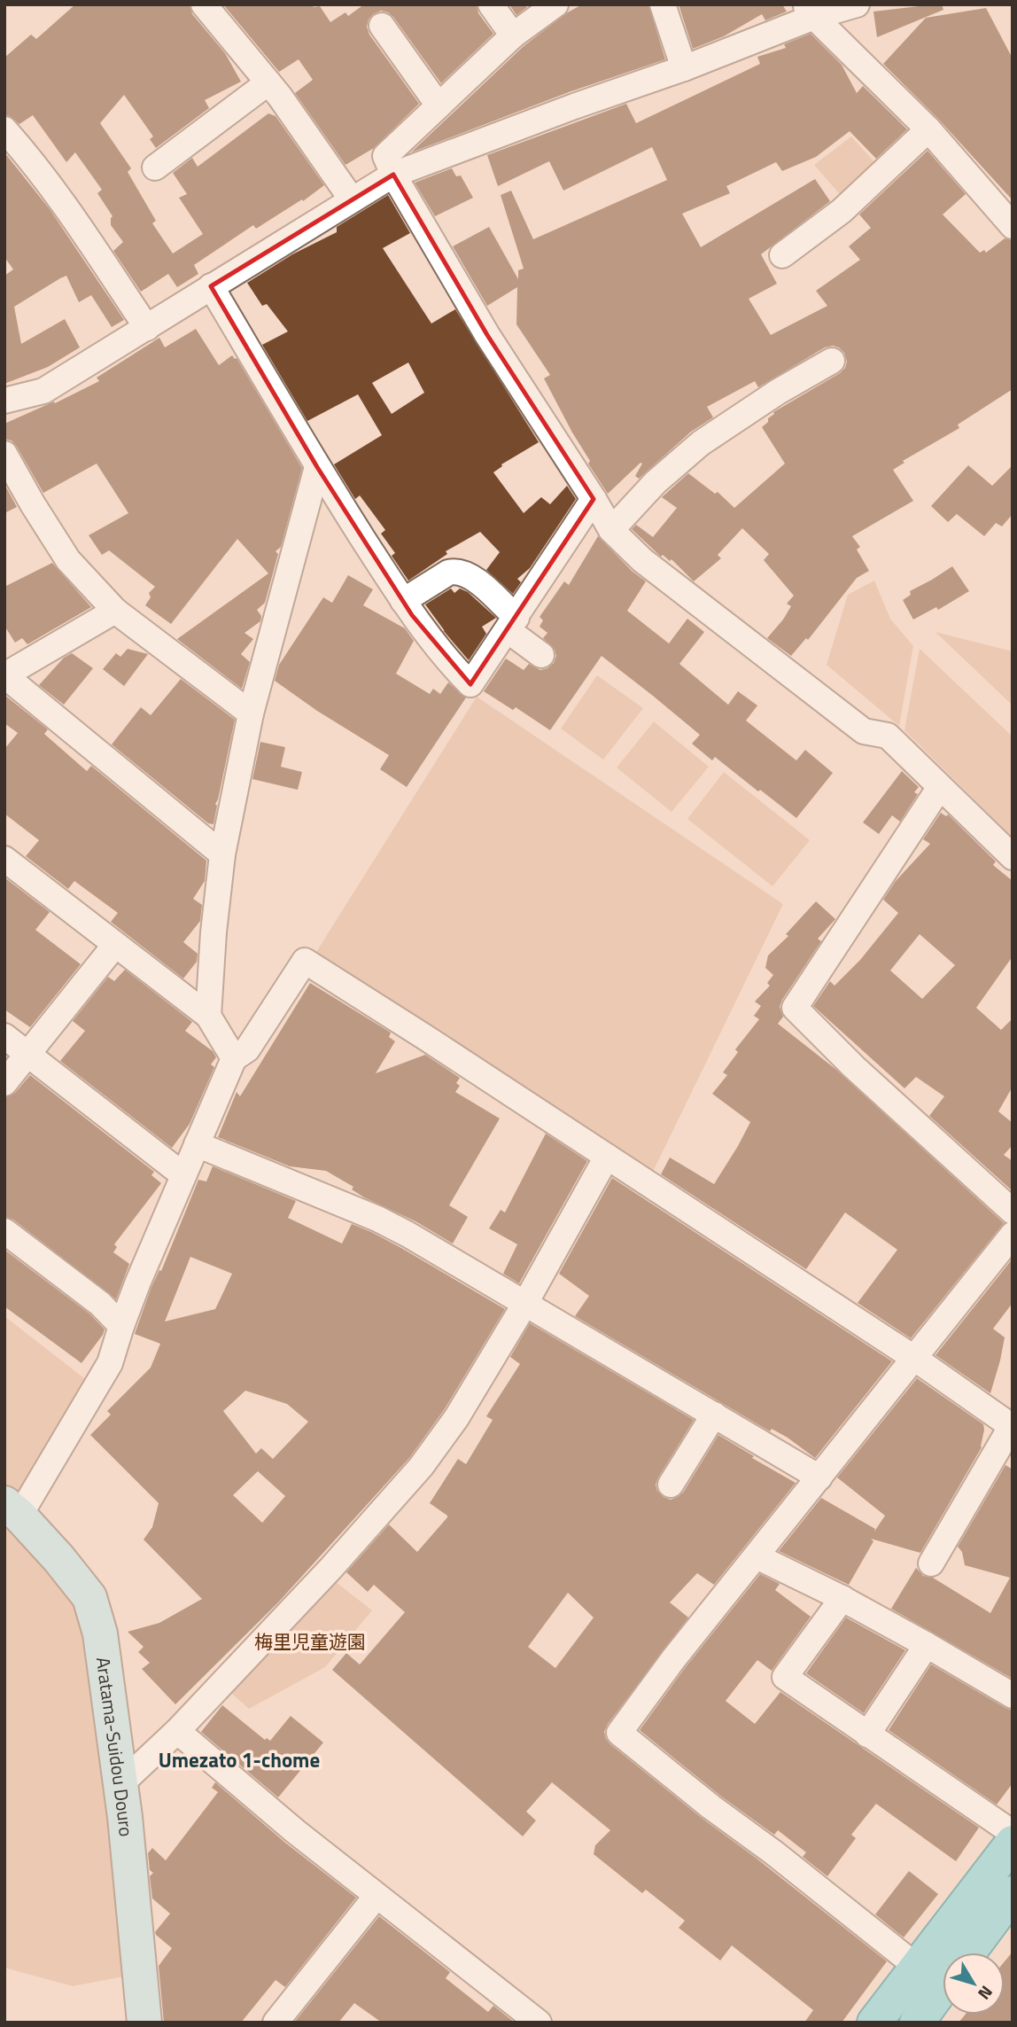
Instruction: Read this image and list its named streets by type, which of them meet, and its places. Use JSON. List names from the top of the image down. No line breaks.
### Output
{"streets":{"main road":["Aratama-Suidou Douro"]},"districts":["Umezato 1-chome"],"parks":["梅里児童遊園"],"north":"bottom right"}
